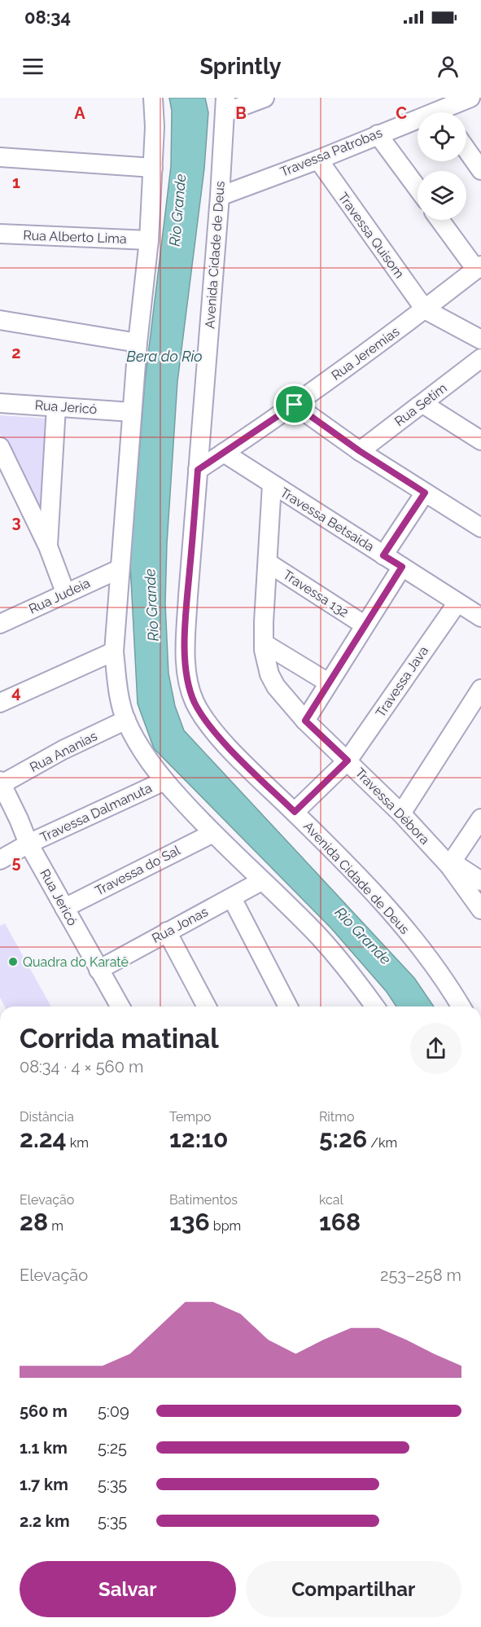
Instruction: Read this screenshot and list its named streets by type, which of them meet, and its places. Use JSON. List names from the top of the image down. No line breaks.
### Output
{"streets":{"street":["Travessa Patrobas","Travessa Quisom","Rua Alberto Lima","Avenida Cidade de Deus","Rua Jeremias","Rua Setim","Rua Jericó","Travessa Betsaida","Travessa 132","Rua Judeia","Travessa Java","Rua Ananias","Travessa Débora","Travessa Dalmanuta","Travessa do Sal","Rua Jonas"]},"crossings":[["Travessa Patrobas","Travessa Quisom"],["Travessa Patrobas","Avenida Cidade de Deus"],["Travessa Quisom","Rua Jeremias"],["Avenida Cidade de Deus","Rua Jeremias"],["Avenida Cidade de Deus","Travessa Java"],["Rua Jeremias","Travessa Betsaida"],["Rua Jericó","Rua Ananias"],["Rua Jericó","Travessa Dalmanuta"],["Rua Jericó","Travessa do Sal"],["Rua Jericó","Rua Jonas"],["Travessa Betsaida","Travessa Java"],["Travessa Betsaida","Travessa Débora"],["Travessa 132","Travessa Débora"],["Travessa Java","Travessa Débora"]],"water":["Rio Grande","Bera do Rio"],"places":["Quadra do Karatê"],"page":{"status":"08:34","header":"Sprintly","heading":["Corrida matinal","08:34 · 4 × 560 m"],"stats":[["Distância","2.24 km"],["Tempo","12:10"],["Ritmo","5:26 /km"],["Elevação","28 m"],["Batimentos","136 bpm"],["kcal","168"]],"chart":["Elevação","253–258 m"],"list":[{"name":"560 m","note":"5:09"},{"name":"1.1 km","note":"5:25"},{"name":"1.7 km","note":"5:35"},{"name":"2.2 km","note":"5:35"}],"buttons":["Salvar","Compartilhar"]},"grid":{"columns":["A","B","C"],"rows":["1","2","3","4","5"]}}
